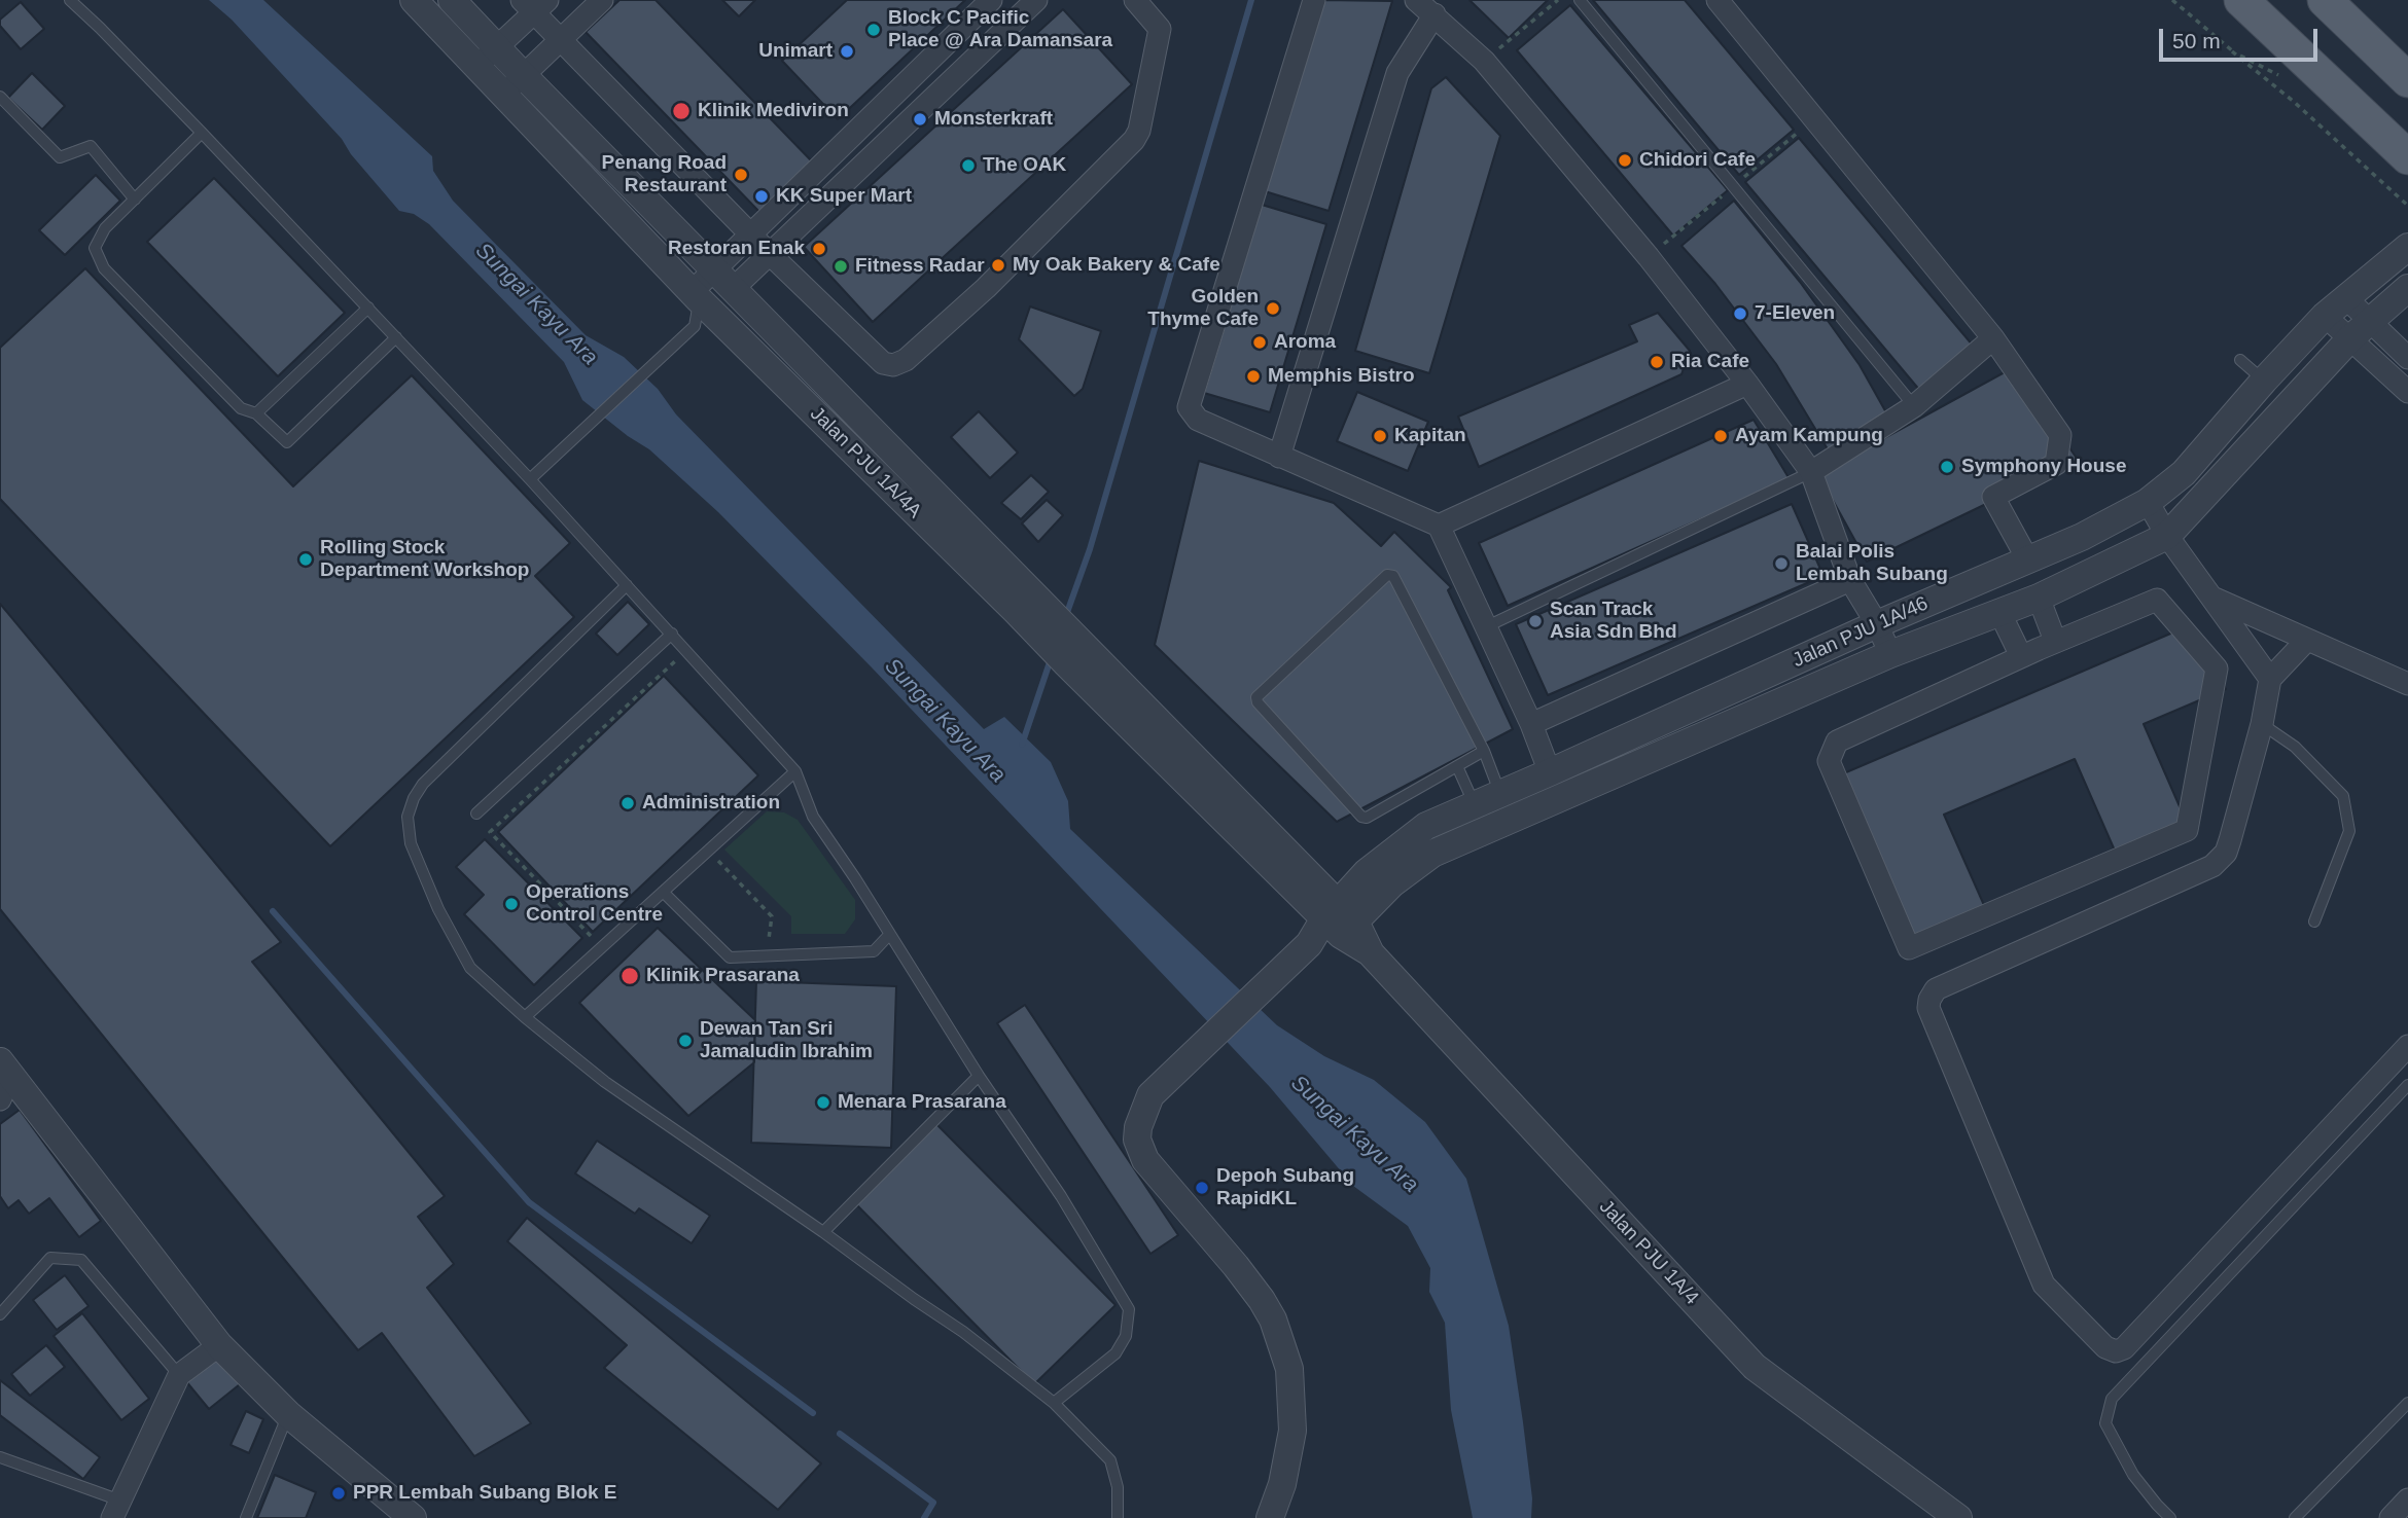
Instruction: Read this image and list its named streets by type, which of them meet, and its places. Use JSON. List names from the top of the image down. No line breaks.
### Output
{"streets":{"street":["Jalan PJU 1A/4A","Jalan PJU 1A/46","Jalan PJU 1A/4"]},"crossings":[["Jalan PJU 1A/4A","Jalan PJU 1A/46"],["Jalan PJU 1A/4A","Jalan PJU 1A/4"],["Jalan PJU 1A/46","Jalan PJU 1A/4"]],"water":["Sungai Kayu Ara"],"places":["Block C Pacific Place @ Ara Damansara","Unimart","Klinik Mediviron","Monsterkraft","Chidori Cafe","The OAK","Penang Road Restaurant","KK Super Mart","Restoran Enak","My Oak Bakery & Cafe","Fitness Radar","Golden Thyme Cafe","7-Eleven","Aroma","Ria Cafe","Memphis Bistro","Kapitan","Ayam Kampung","Symphony House","Rolling Stock Department Workshop","Balai Polis Lembah Subang","Scan Track Asia Sdn Bhd","Administration","Operations Control Centre","Klinik Prasarana","Dewan Tan Sri Jamaludin Ibrahim","Menara Prasarana","Depoh Subang RapidKL","PPR Lembah Subang Blok E"],"scale_bar":"50 m"}
